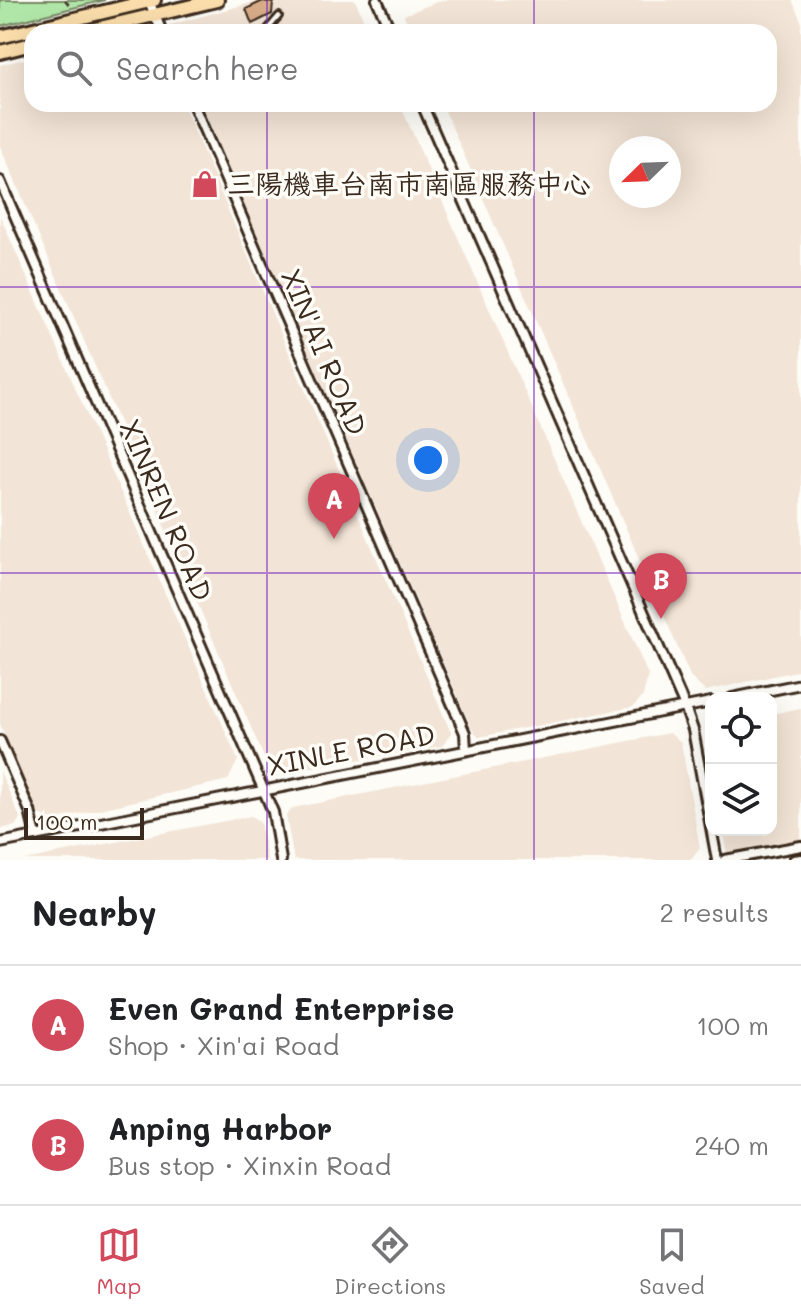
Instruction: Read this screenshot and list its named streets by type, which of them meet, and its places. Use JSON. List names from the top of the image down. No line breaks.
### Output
{"streets":{"street":["XIN'AI ROAD","XINREN ROAD","XINLE ROAD"]},"crossings":[["XIN'AI ROAD","XINLE ROAD"],["XINREN ROAD","XINLE ROAD"]],"places":{"shop":["三陽機車台南市南區服務中心"]},"scale_bar":"100 m","north":"bottom left","page":{"search":"Search here","pins":["A","B"],"scale":"100 m","heading":["Nearby","2 results"],"list":[{"mark":"A","name":"Even Grand Enterprise","note":"Shop · Xin'ai Road","value":"100 m"},{"mark":"B","name":"Anping Harbor","note":"Bus stop · Xinxin Road","value":"240 m"}],"nav":["Map","Directions","Saved"]}}
